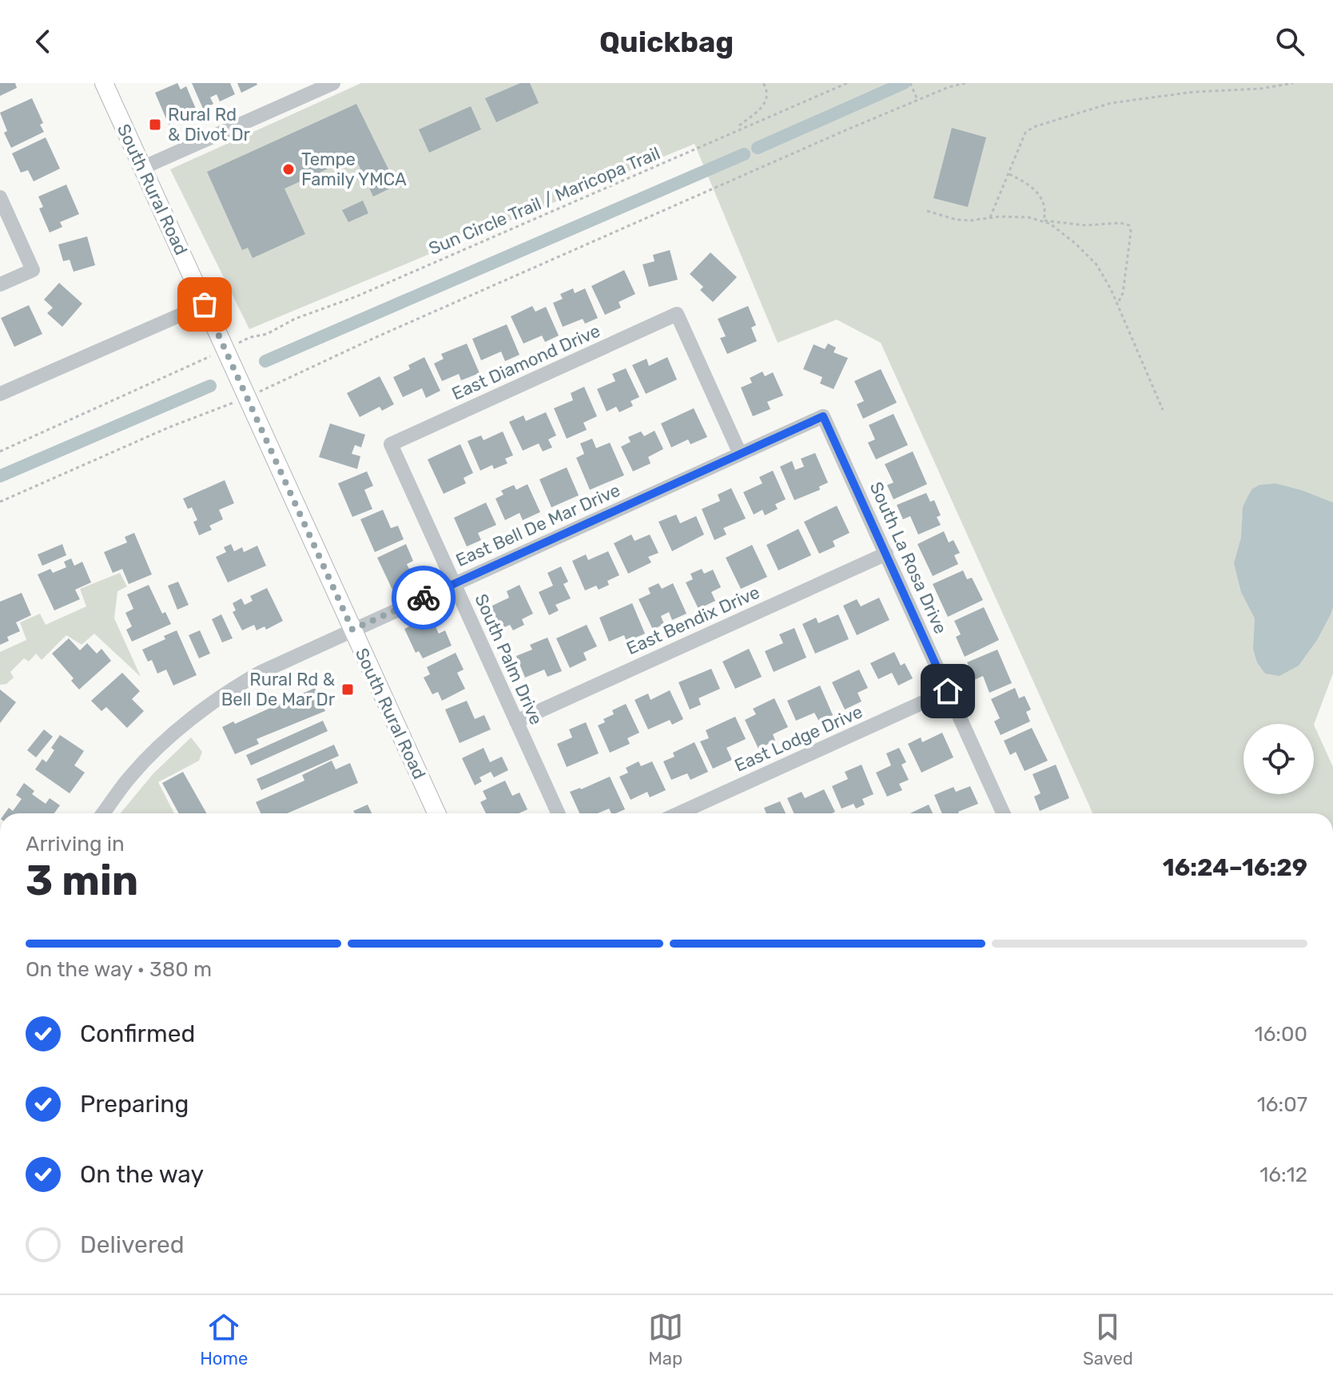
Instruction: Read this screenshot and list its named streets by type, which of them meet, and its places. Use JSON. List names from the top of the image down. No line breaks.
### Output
{"streets":{"main road":["South Rural Road"],"street":["East Diamond Drive","East Bell De Mar Drive","South La Rosa Drive","East Bendix Drive","South Palm Drive","East Lodge Drive"],"path":["Sun Circle Trail / Maricopa Trail"]},"crossings":[["South Rural Road","East Bell De Mar Drive"],["East Diamond Drive","East Bell De Mar Drive"],["East Diamond Drive","South Palm Drive"],["East Bell De Mar Drive","South La Rosa Drive"],["East Bell De Mar Drive","South Palm Drive"],["South La Rosa Drive","East Bendix Drive"],["South La Rosa Drive","East Lodge Drive"],["East Bendix Drive","South Palm Drive"]],"places":{"transit":["Rural Rd & Divot Dr","Rural Rd & Bell De Mar Dr"],"other":["Tempe Family YMCA"]},"page":{"header":"Quickbag","heading":["3 min","Arriving in","16:24–16:29"],"bar":"On the way · 380 m","list":[["Confirmed","16:00"],["Preparing","16:07"],["On the way","16:12"],"Delivered"],"tabs":["Home","Map","Saved"]}}
